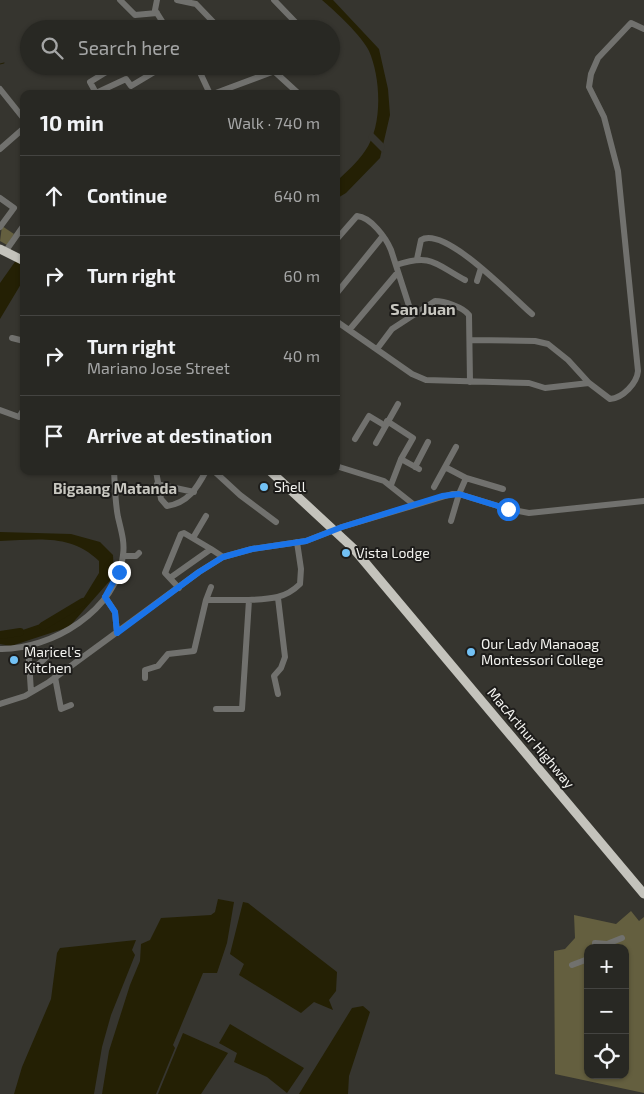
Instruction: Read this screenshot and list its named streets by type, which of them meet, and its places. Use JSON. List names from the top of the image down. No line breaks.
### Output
{"streets":{"highway":["MacArthur Highway"]},"districts":["San Juan","Bigaang Matanda"],"places":["Shell","Vista Lodge","Our Lady Manaoag Montessori College","Maricel's Kitchen"],"page":{"search":"Search here","heading":["10 min","Walk · 740 m"],"list":[["Continue","640 m"],["Turn right","60 m"],["Turn right","Mariano Jose Street","40 m"],"Arrive at destination"],"map_buttons":["+","−"]}}
